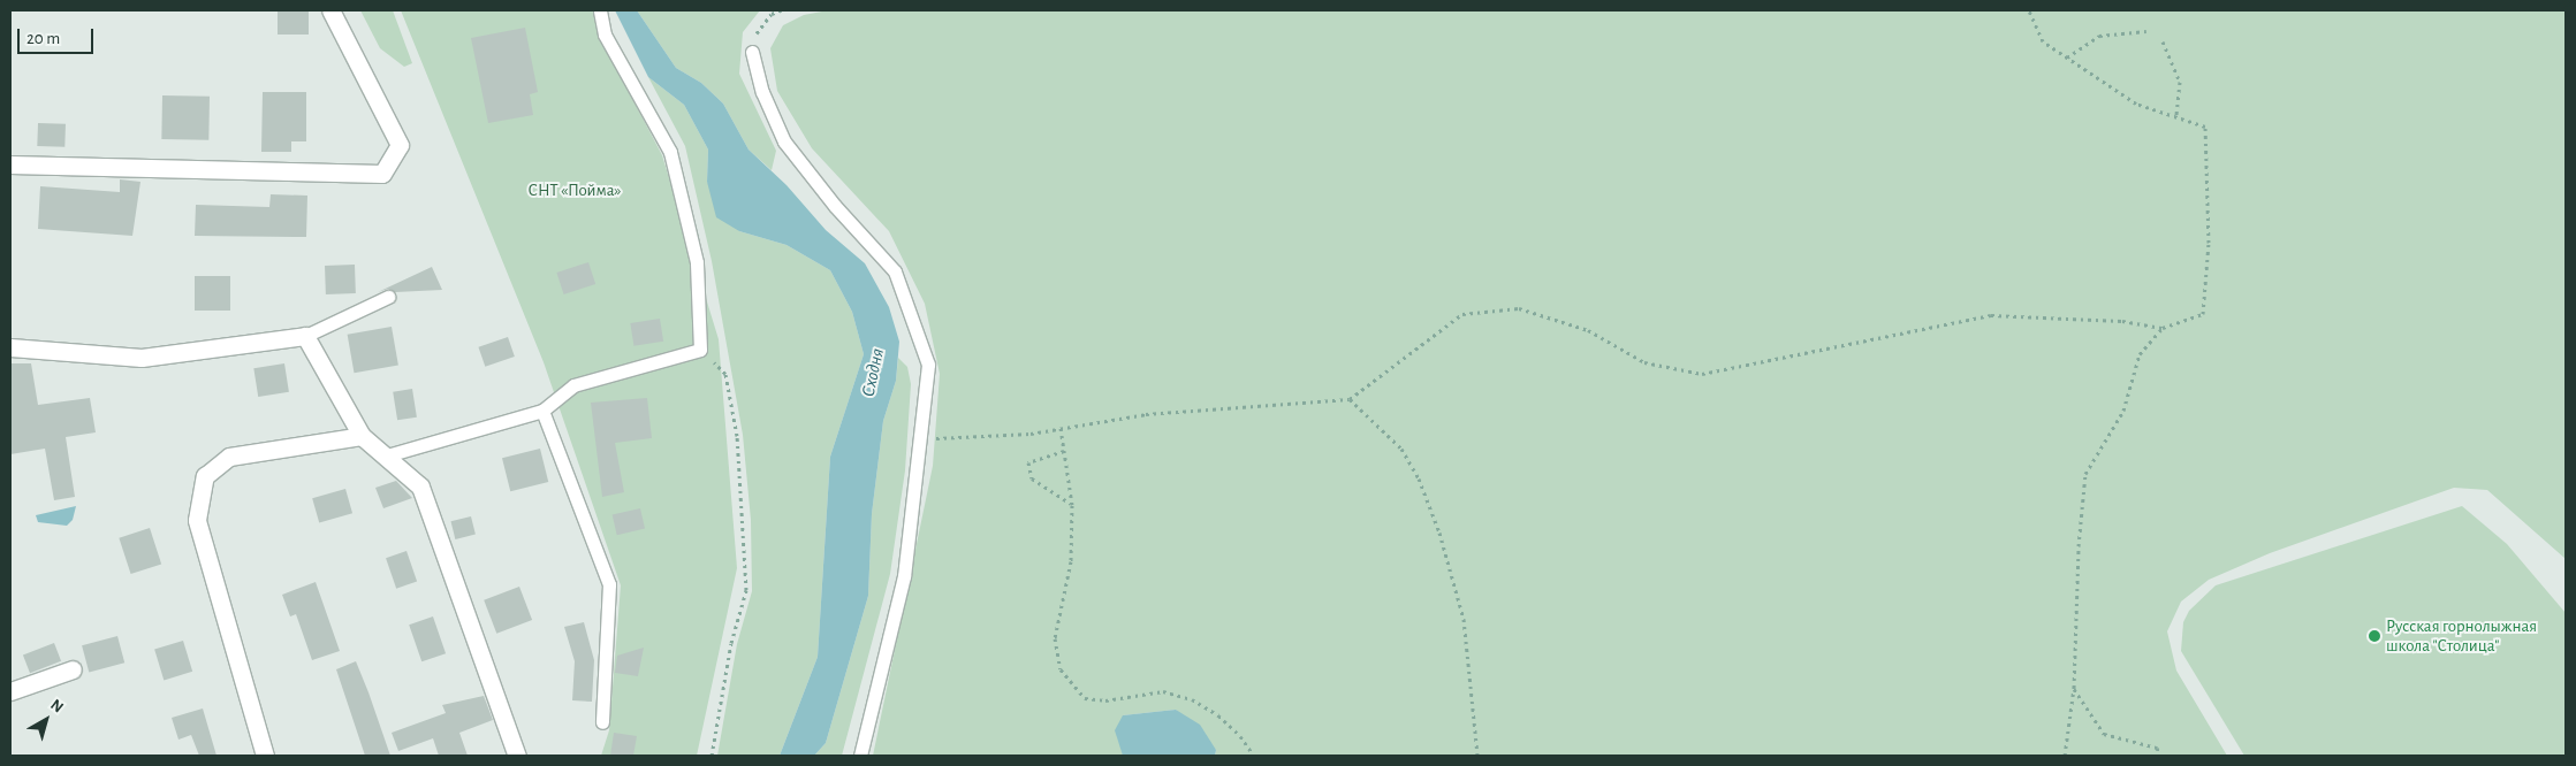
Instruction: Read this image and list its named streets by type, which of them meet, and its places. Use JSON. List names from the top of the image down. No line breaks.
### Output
{"water":["Сходня"],"parks":["СНТ «Пойма»"],"places":["Русская горнолыжная школа \"Столица\""],"scale_bar":"20 m","north":"top right"}
